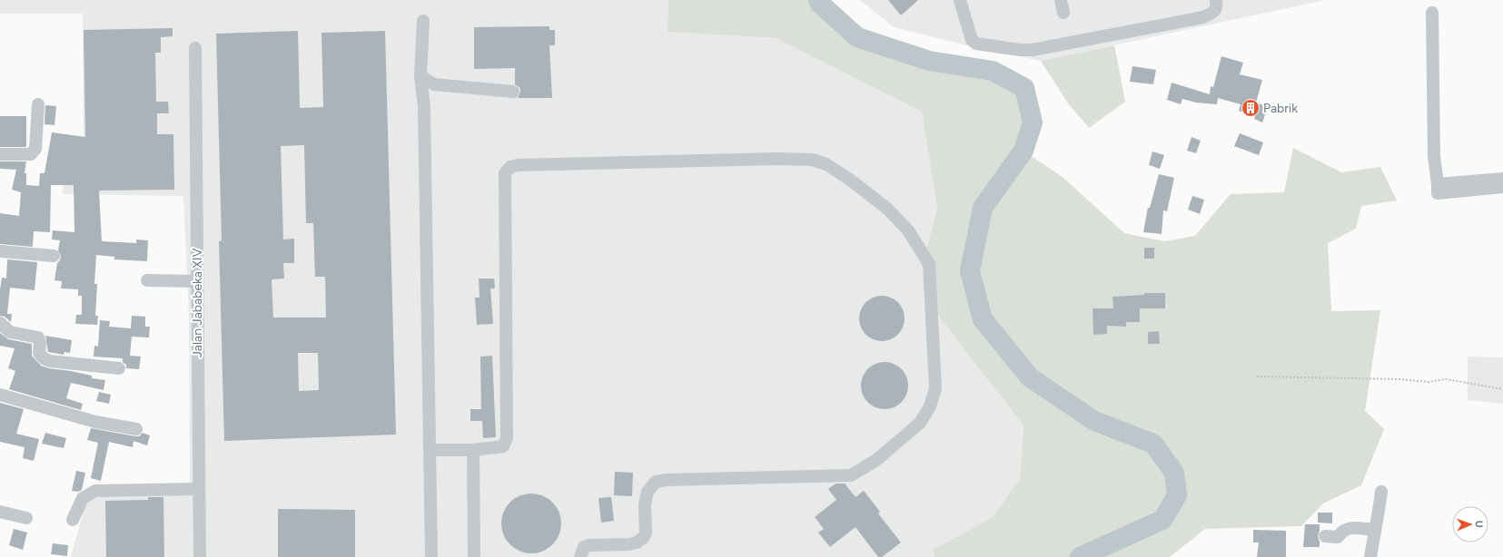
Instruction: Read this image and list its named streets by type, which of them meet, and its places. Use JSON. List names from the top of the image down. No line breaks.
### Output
{"streets":{"street":["Jalan Jababeka XIV"]},"places":{"building":["Pabrik"]},"north":"right"}
